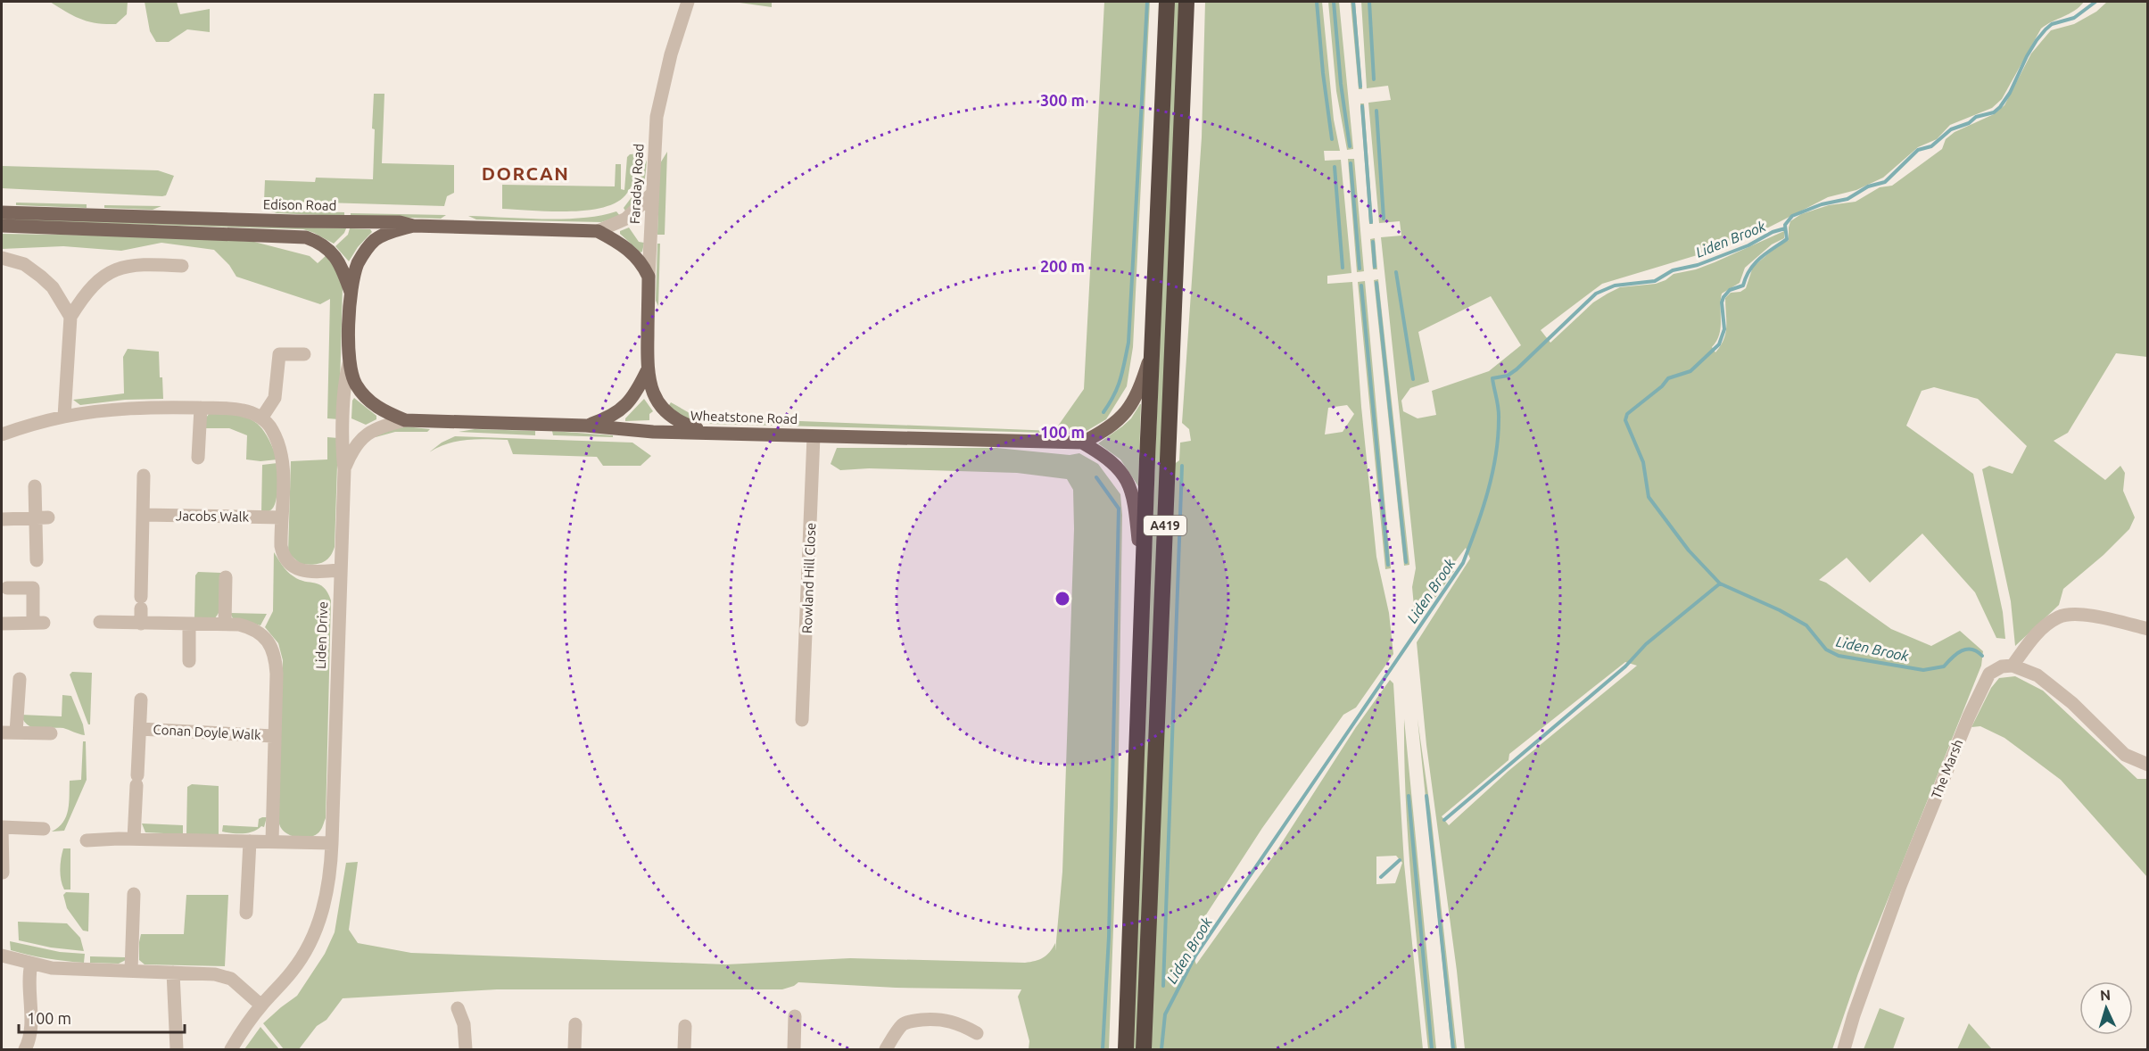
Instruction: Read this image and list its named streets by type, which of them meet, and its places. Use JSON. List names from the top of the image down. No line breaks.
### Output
{"streets":{"highway":["A419"],"main road":["Faraday Road","Edison Road","Wheatstone Road","Liden Drive"],"street":["Jacobs Walk","Rowland Hill Close","Conan Doyle Walk","The Marsh"]},"crossings":[["Faraday Road","Edison Road"],["Faraday Road","Wheatstone Road"],["Edison Road","Liden Drive"],["Wheatstone Road","Rowland Hill Close"],["Wheatstone Road","Liden Drive"]],"districts":["DORCAN"],"water":["Liden Brook"],"scale_bar":"100 m","north":"top","rings":["300 m","200 m","100 m"]}
